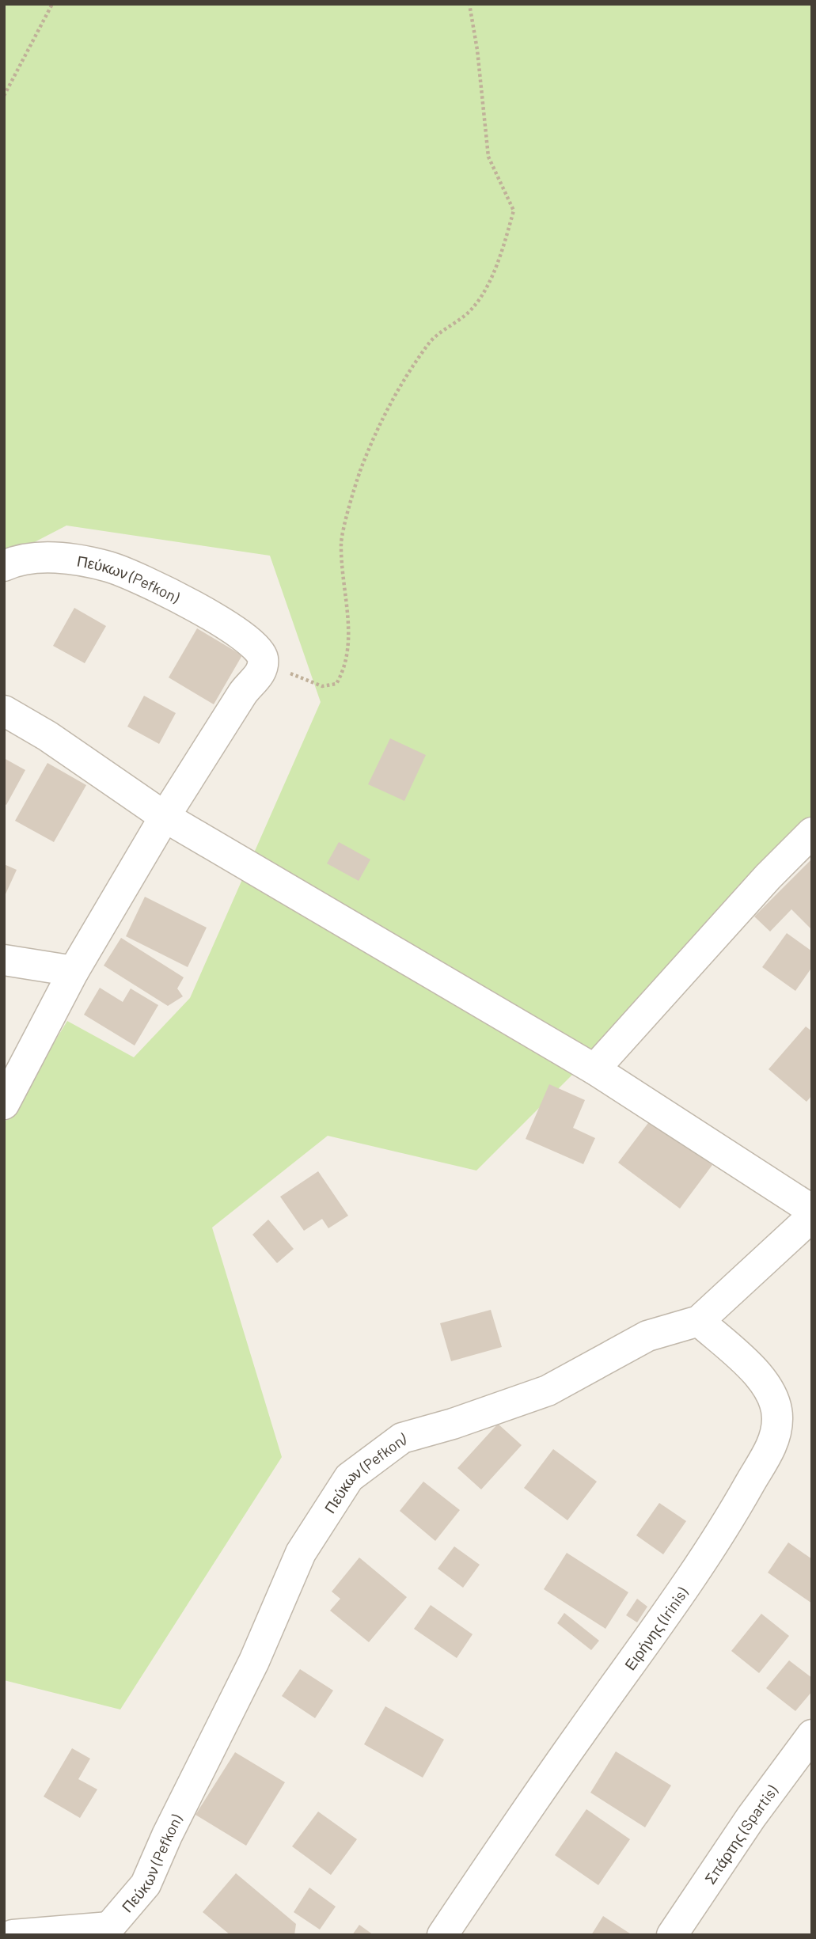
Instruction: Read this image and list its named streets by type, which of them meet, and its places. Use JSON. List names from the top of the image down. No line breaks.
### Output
{"streets":{"street":["Πεύκων (Pefkon)","Ειρήνης (Irinis)","Σπάρτης (Spartis)"]},"crossings":[["Πεύκων (Pefkon)","Ειρήνης (Irinis)"]]}
